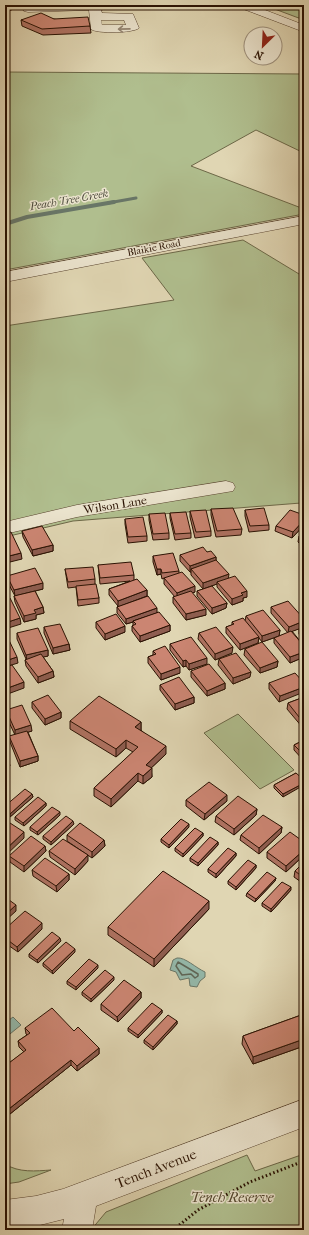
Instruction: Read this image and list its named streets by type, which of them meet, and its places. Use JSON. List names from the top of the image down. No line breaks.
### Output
{"streets":{"street":["Blaikie Road","Wilson Lane","Tench Avenue"]},"water":["Peach Tree Creek"],"parks":["Tench Reserve"],"north":"bottom left"}
